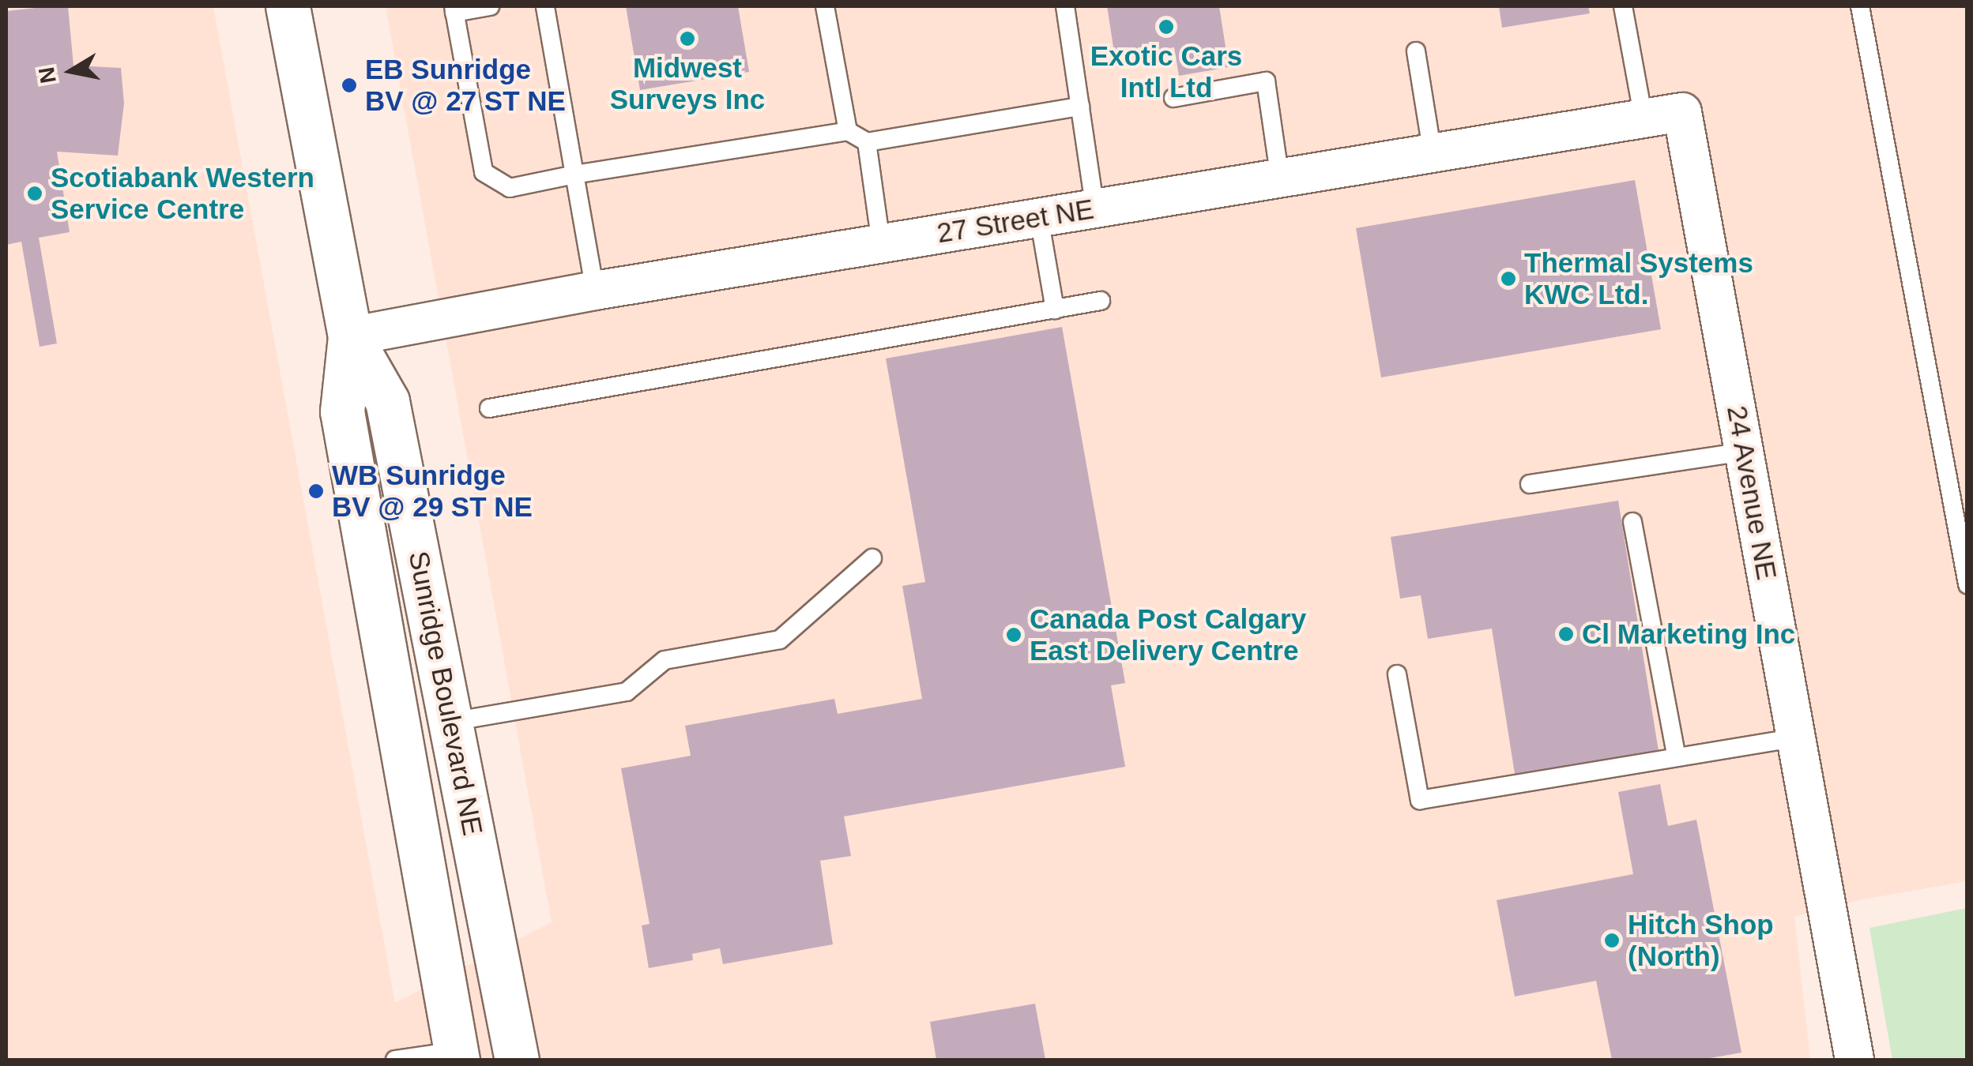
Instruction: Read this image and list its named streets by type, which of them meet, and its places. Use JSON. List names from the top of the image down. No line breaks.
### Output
{"streets":{"street":["27 Street NE","24 Avenue NE","Sunridge Boulevard NE"]},"crossings":[["27 Street NE","24 Avenue NE"],["27 Street NE","Sunridge Boulevard NE"]],"places":["Exotic Cars Intl Ltd","Midwest Surveys Inc","EB Sunridge BV @ 27 ST NE","Scotiabank Western Service Centre","Thermal Systems KWC Ltd.","WB Sunridge BV @ 29 ST NE","Cl Marketing Inc","Canada Post Calgary East Delivery Centre","Hitch Shop (North)"],"north":"left"}
